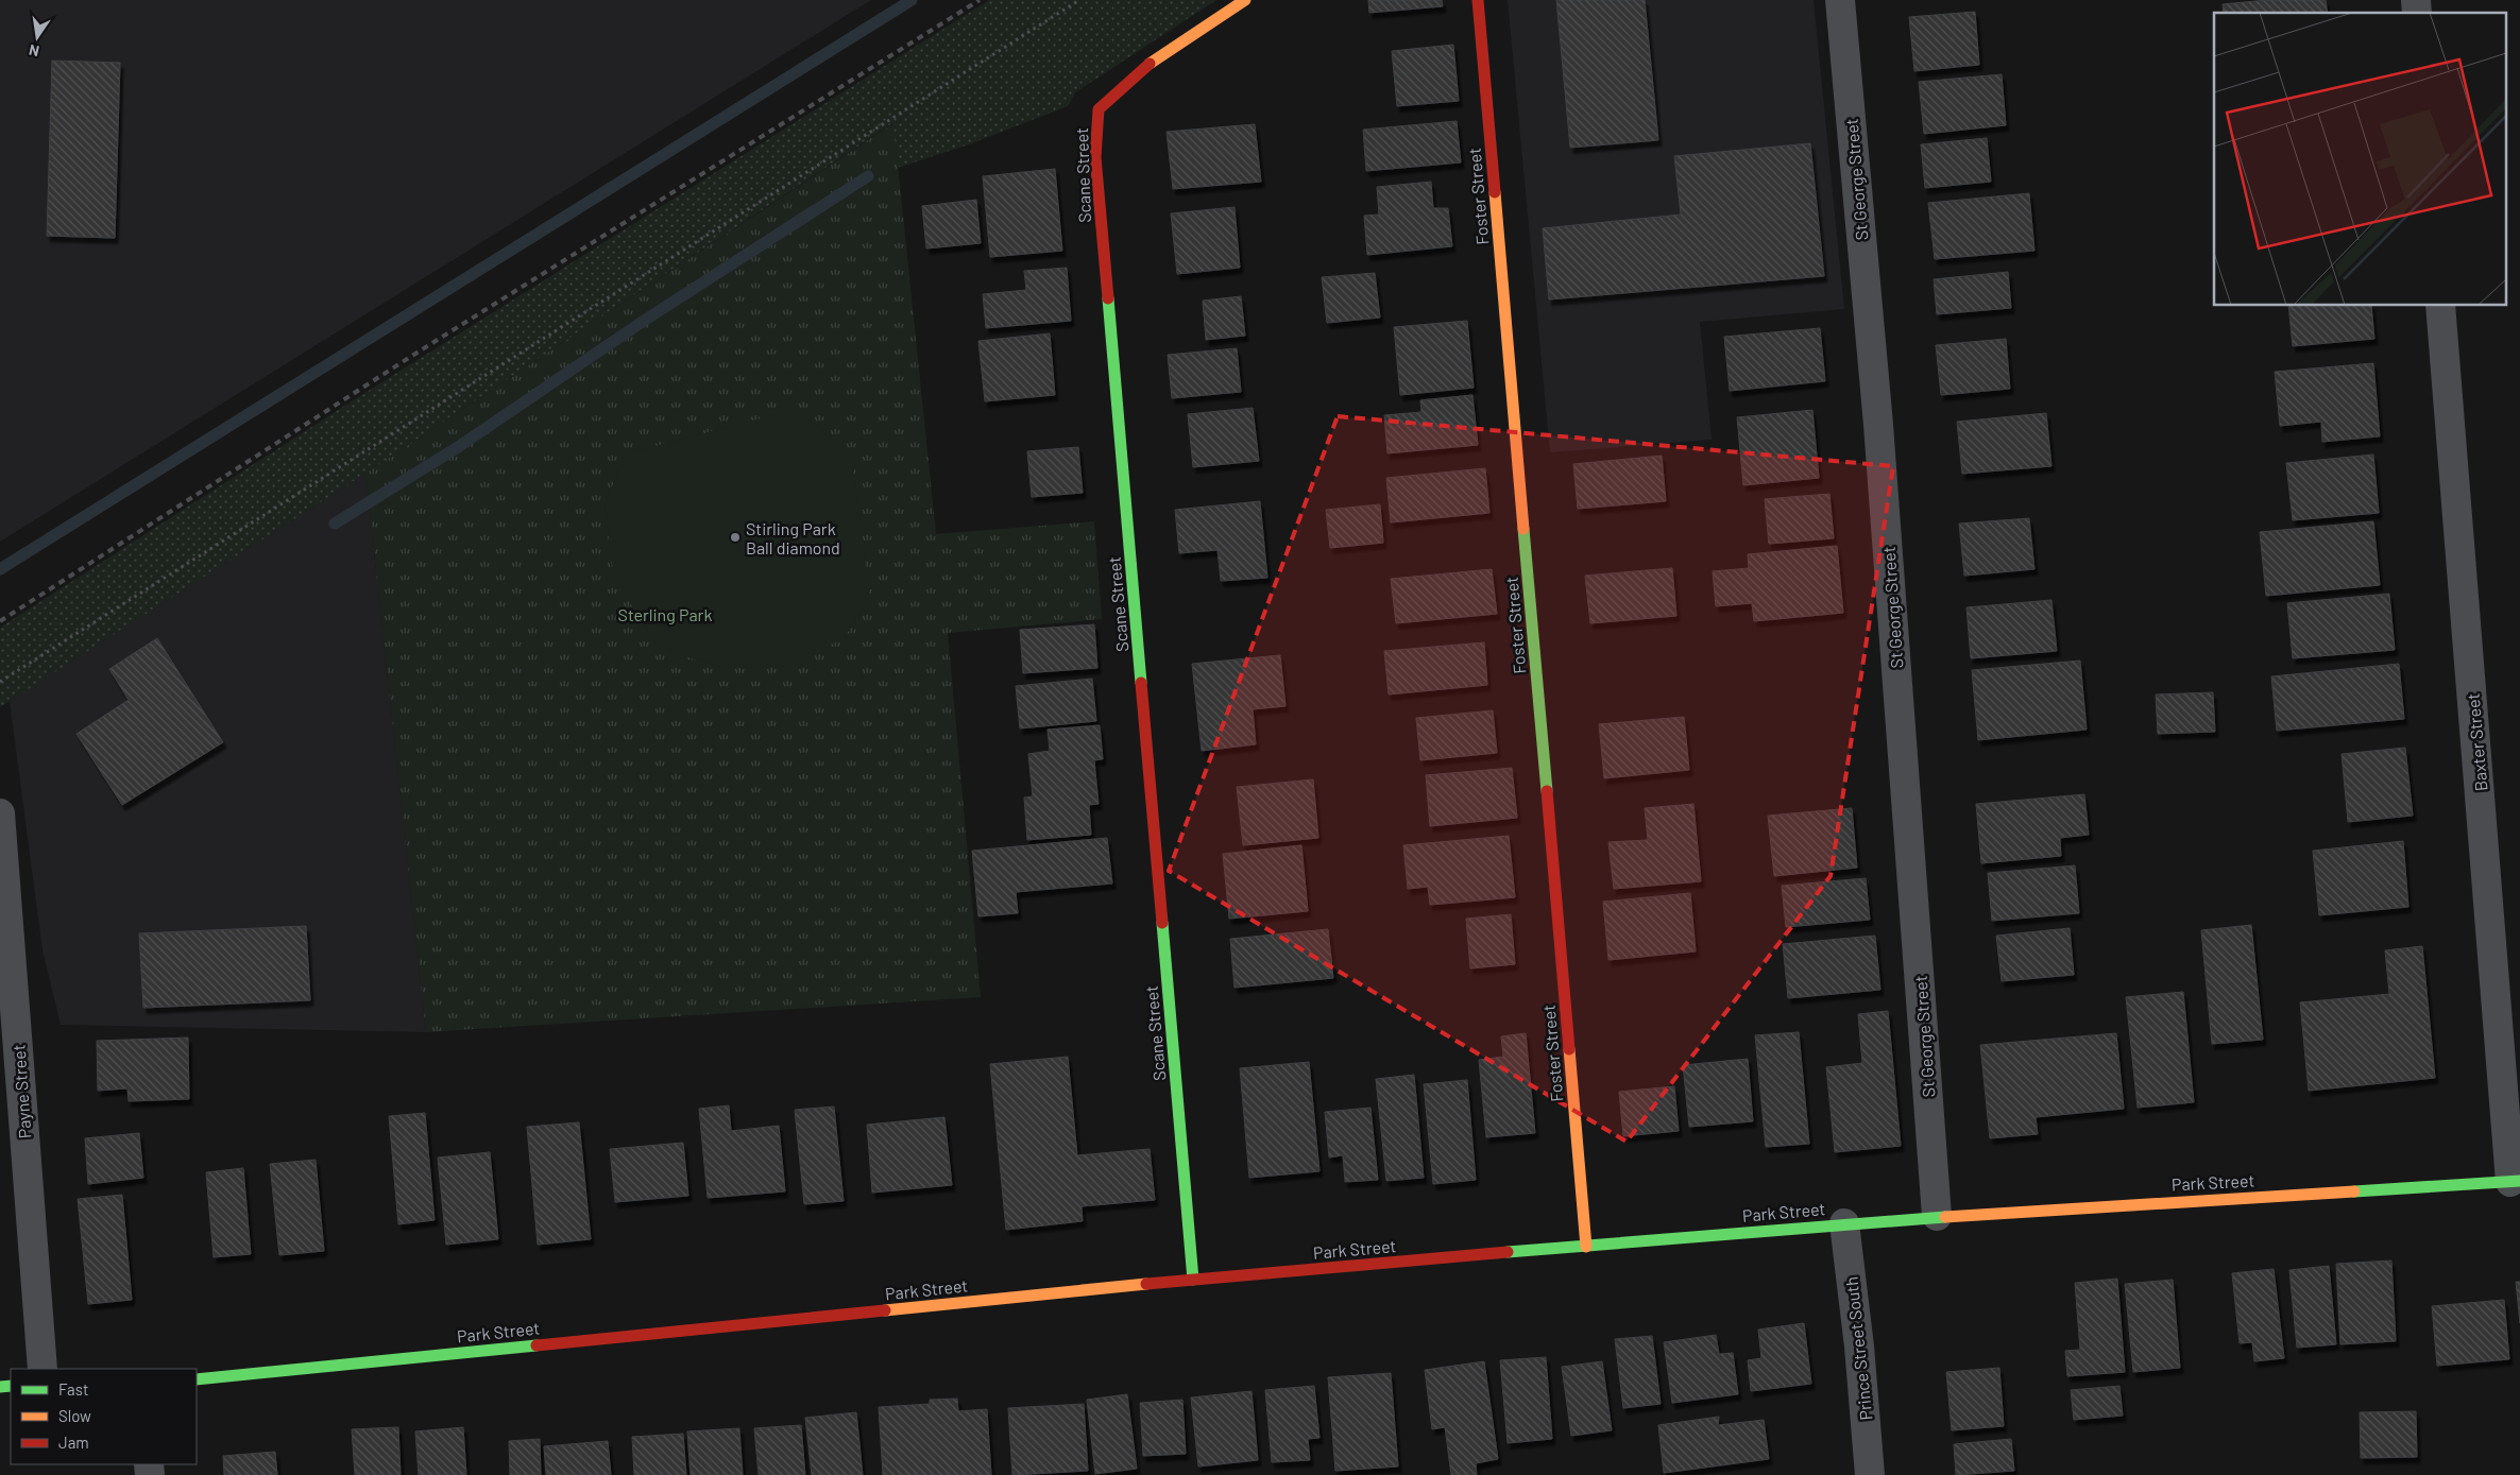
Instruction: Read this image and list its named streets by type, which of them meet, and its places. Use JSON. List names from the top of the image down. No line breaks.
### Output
{"streets":{"street":["Scane Street","St George Street","Foster Street","Baxter Street","Payne Street","Park Street","Prince Street South"]},"crossings":[["Scane Street","Park Street"],["St George Street","Park Street"],["Foster Street","Park Street"],["Baxter Street","Park Street"],["Park Street","Prince Street South"]],"parks":["Sterling Park"],"places":["Stirling Park Ball diamond"],"legend":["Fast","Slow","Jam"],"north":"bottom"}
